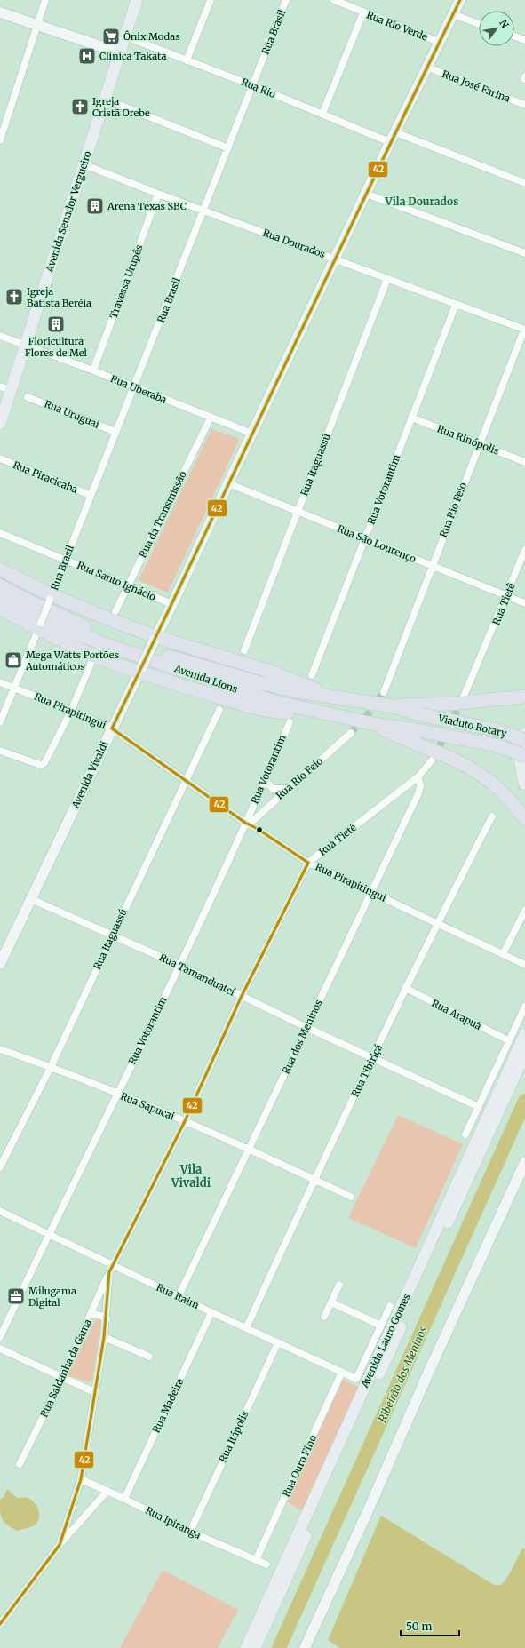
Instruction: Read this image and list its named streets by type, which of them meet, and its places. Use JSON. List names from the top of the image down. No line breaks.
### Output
{"streets":{"highway":["Avenida Lions","Viaduto Rotary"],"main road":["Avenida Senador Vergueiro","Avenida Lauro Gomes"],"street":["Rua Rio Verde","Rua Brasil","Rua José Farina","Rua Rio","Rua Dourados","Travessa Urupês","Rua Uberaba","Rua Uruguai","Rua Rinópolis","Rua Itaguassú","Rua Piracicaba","Rua Votorantim","Rua Rio Feio","Rua da Transmissão","Rua São Lourenço","Rua Santo Ignácio","Rua Tietê","Rua Pirapitingui","Avenida Vivaldi","Rua Tamanduateí","Rua Arapuã","Rua dos Meninos","Rua Tibiriçá","Rua Sapucai","Rua Itaim","Rua Saldanha da Gama","Rua Madeira","Rua Itápolis","Rua Ouro Fino","Rua Ipiranga"]},"crossings":[["Rua Rio Verde","Avenida Vivaldi"],["Rua Brasil","Rua Rio"],["Rua Brasil","Rua Dourados"],["Rua Brasil","Rua Uberaba"],["Rua Brasil","Rua Uruguai"],["Rua Brasil","Rua Piracicaba"],["Rua Brasil","Rua Santo Ignácio"],["Rua José Farina","Avenida Vivaldi"],["Rua Rio","Avenida Senador Vergueiro"],["Rua Rio","Avenida Vivaldi"],["Avenida Senador Vergueiro","Rua Dourados"],["Avenida Senador Vergueiro","Rua Uberaba"],["Rua Dourados","Travessa Urupês"],["Rua Dourados","Rua Itaguassú"],["Rua Dourados","Rua Votorantim"],["Rua Dourados","Rua Rio Feio"],["Rua Dourados","Avenida Vivaldi"],["Travessa Urupês","Rua Uberaba"],["Rua Uberaba","Rua da Transmissão"],["Rua Uberaba","Avenida Vivaldi"],["Rua Rinópolis","Rua Votorantim"],["Rua Rinópolis","Rua Rio Feio"],["Rua Itaguassú","Rua São Lourenço"],["Rua Itaguassú","Rua Pirapitingui"],["Rua Itaguassú","Rua Tamanduateí"],["Rua Itaguassú","Rua Sapucai"],["Rua Votorantim","Rua Rio Feio"],["Rua Votorantim","Rua São Lourenço"],["Rua Votorantim","Rua Pirapitingui"],["Rua Votorantim","Rua Tamanduateí"],["Rua Votorantim","Rua Sapucai"],["Rua Votorantim","Rua Itaim"],["Rua Rio Feio","Rua São Lourenço"],["Rua Rio Feio","Rua Pirapitingui"],["Rua da Transmissão","Rua Santo Ignácio"],["Rua São Lourenço","Rua Tietê"],["Rua São Lourenço","Avenida Vivaldi"],["Rua Santo Ignácio","Avenida Vivaldi"],["Rua Tietê","Rua Pirapitingui"],["Rua Tietê","Rua Tamanduateí"],["Rua Tietê","Rua dos Meninos"],["Rua Tietê","Rua Sapucai"],["Rua Tietê","Rua Itaim"],["Rua Tietê","Rua Saldanha da Gama"],["Rua Tietê","Rua Ipiranga"],["Avenida Lions","Viaduto Rotary"],["Rua Pirapitingui","Avenida Vivaldi"],["Rua Pirapitingui","Rua dos Meninos"],["Rua Pirapitingui","Rua Tibiriçá"],["Avenida Vivaldi","Rua Tamanduateí"],["Rua Tamanduateí","Rua dos Meninos"],["Rua Tamanduateí","Rua Tibiriçá"],["Rua Arapuã","Rua Tibiriçá"],["Rua dos Meninos","Rua Sapucai"],["Rua dos Meninos","Rua Itaim"],["Rua Tibiriçá","Rua Sapucai"],["Rua Tibiriçá","Rua Itaim"],["Rua Itaim","Rua Madeira"],["Rua Itaim","Rua Itápolis"],["Rua Itaim","Rua Ouro Fino"],["Rua Madeira","Rua Ipiranga"],["Rua Itápolis","Rua Ipiranga"],["Rua Ouro Fino","Rua Ipiranga"]],"districts":["Vila Dourados","Vila Vivaldi"],"water":["Ribeirão dos Meninos"],"places":{"supermarket":["Ônix Modas"],"hospital":["Clinica Takata"],"church":["Igreja Cristã Orebe","Igreja Batista Beréia"],"building":["Arena Texas SBC","Floricultura Flores de Mel"],"shop":["Mega Watts Portões Automáticos"],"office":["Milugama Digital"]},"lines":["transit line 42"],"scale_bar":"50 m","north":"top right"}
